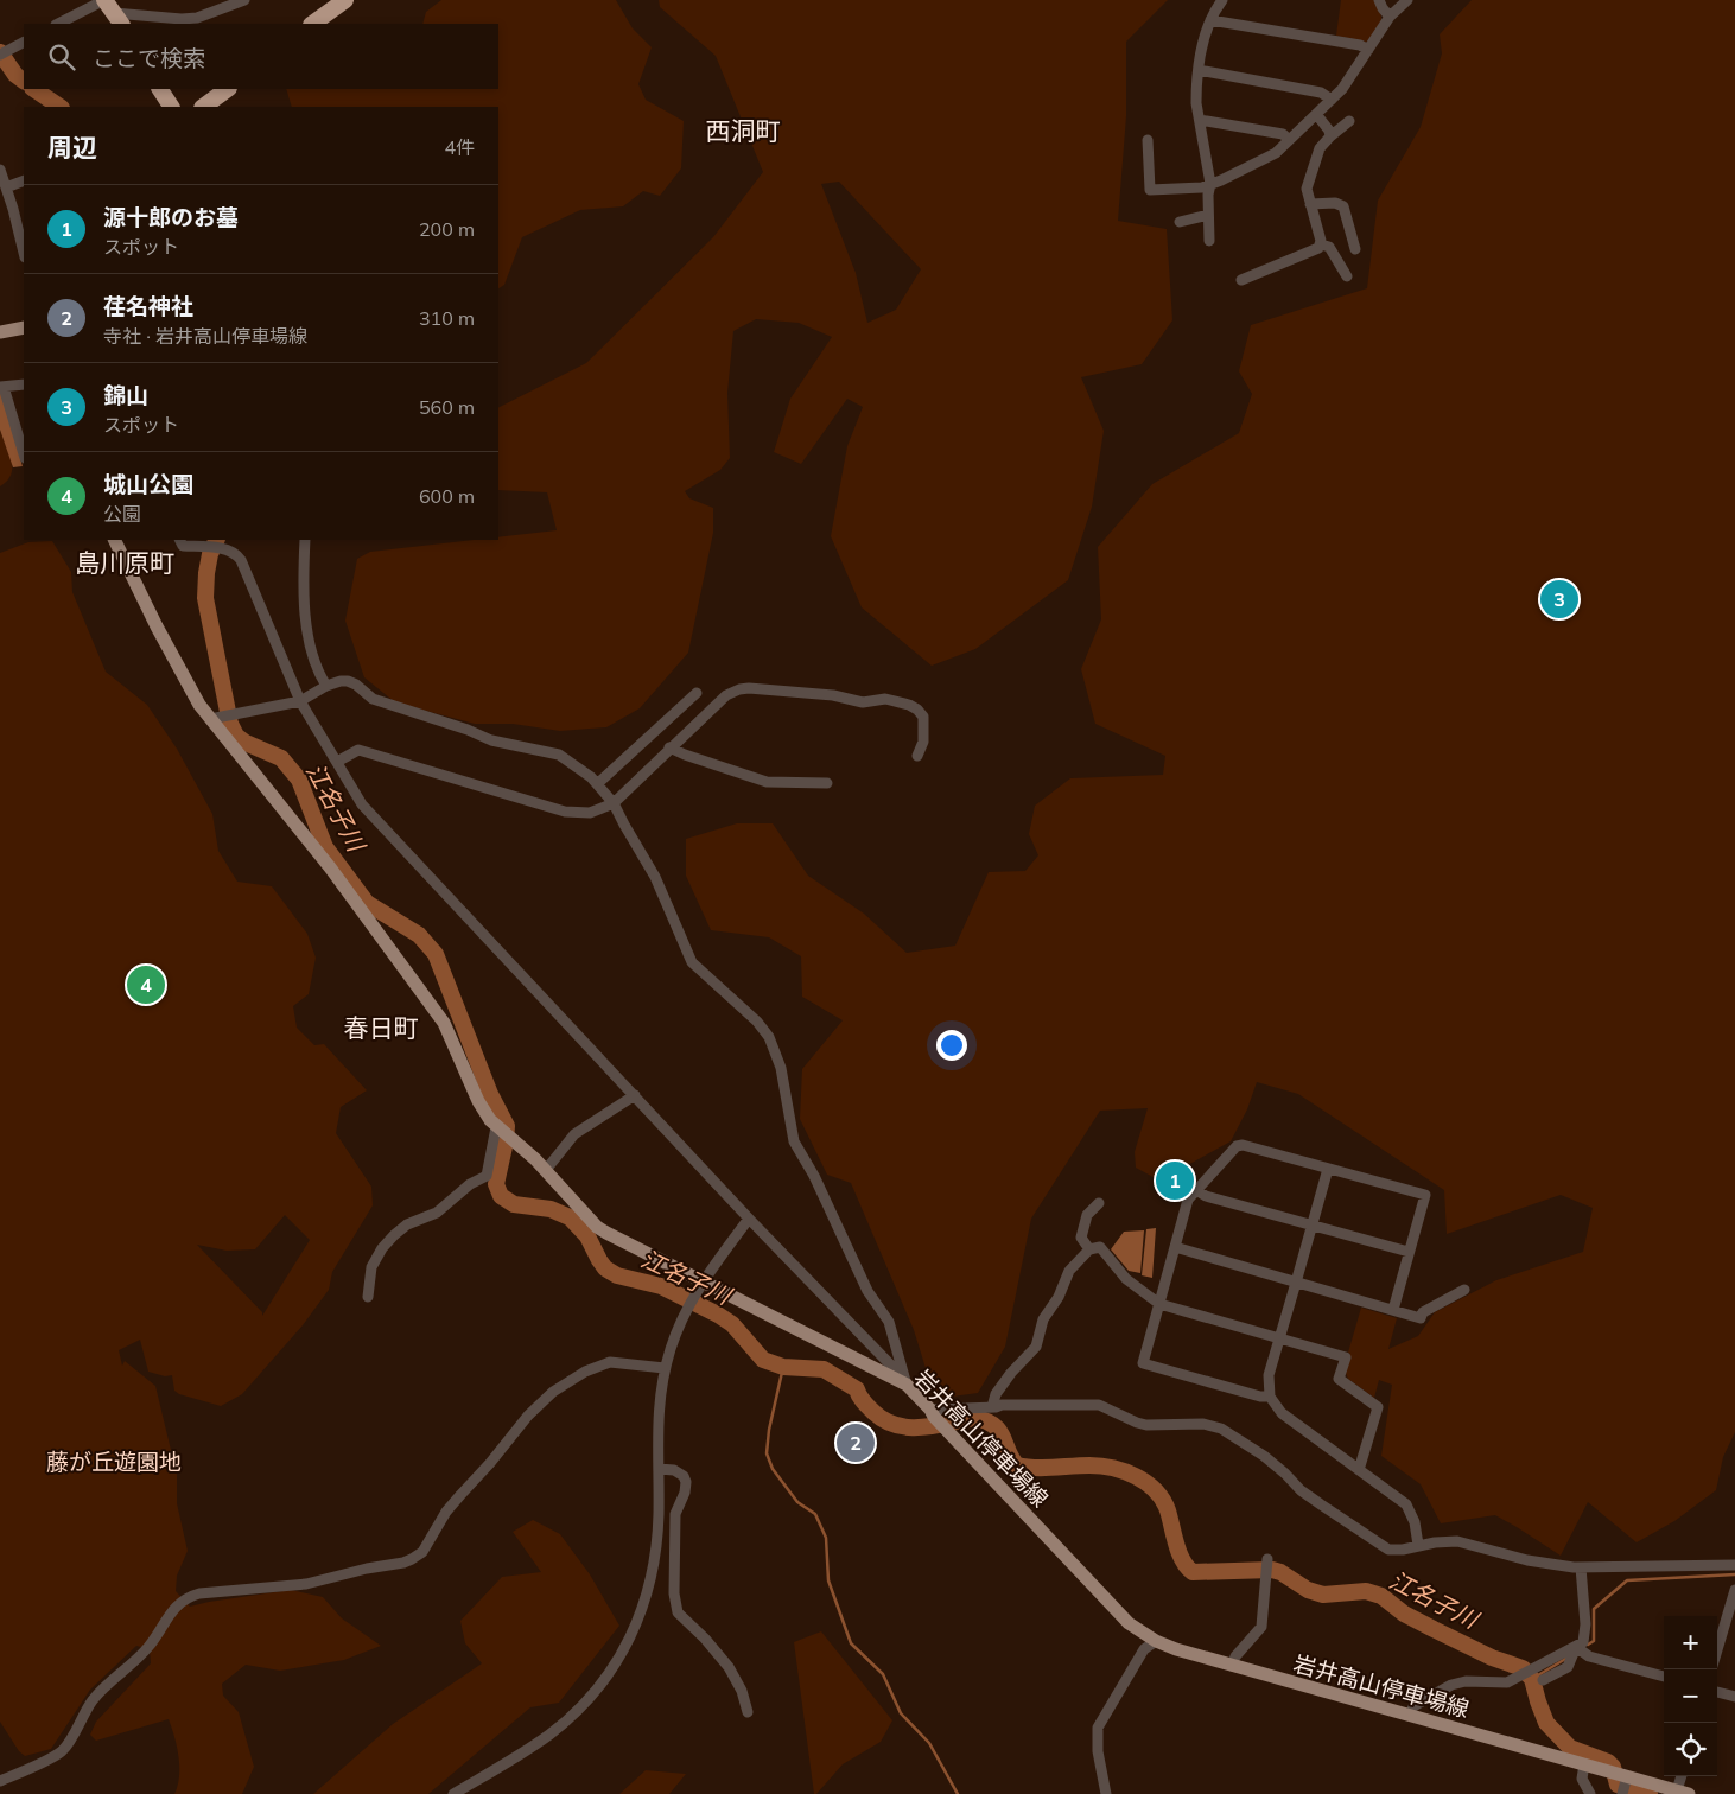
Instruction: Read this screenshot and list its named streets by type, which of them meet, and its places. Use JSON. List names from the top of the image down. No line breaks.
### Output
{"streets":{"main road":["岩井高山停車場線"]},"districts":["西洞町","島川原町","春日町"],"water":["江名子川"],"parks":["藤が丘遊園地"],"page":{"search":"ここで検索","heading":["周辺","4件"],"list":[{"mark":"1","name":"源十郎のお墓","note":"スポット","value":"200 m"},{"mark":"2","name":"荏名神社","note":"寺社 · 岩井高山停車場線","value":"310 m"},{"mark":"3","name":"錦山","note":"スポット","value":"560 m"},{"mark":"4","name":"城山公園","note":"公園","value":"600 m"}],"pins":["3","4","1","2"],"map_buttons":["+","−"]}}
